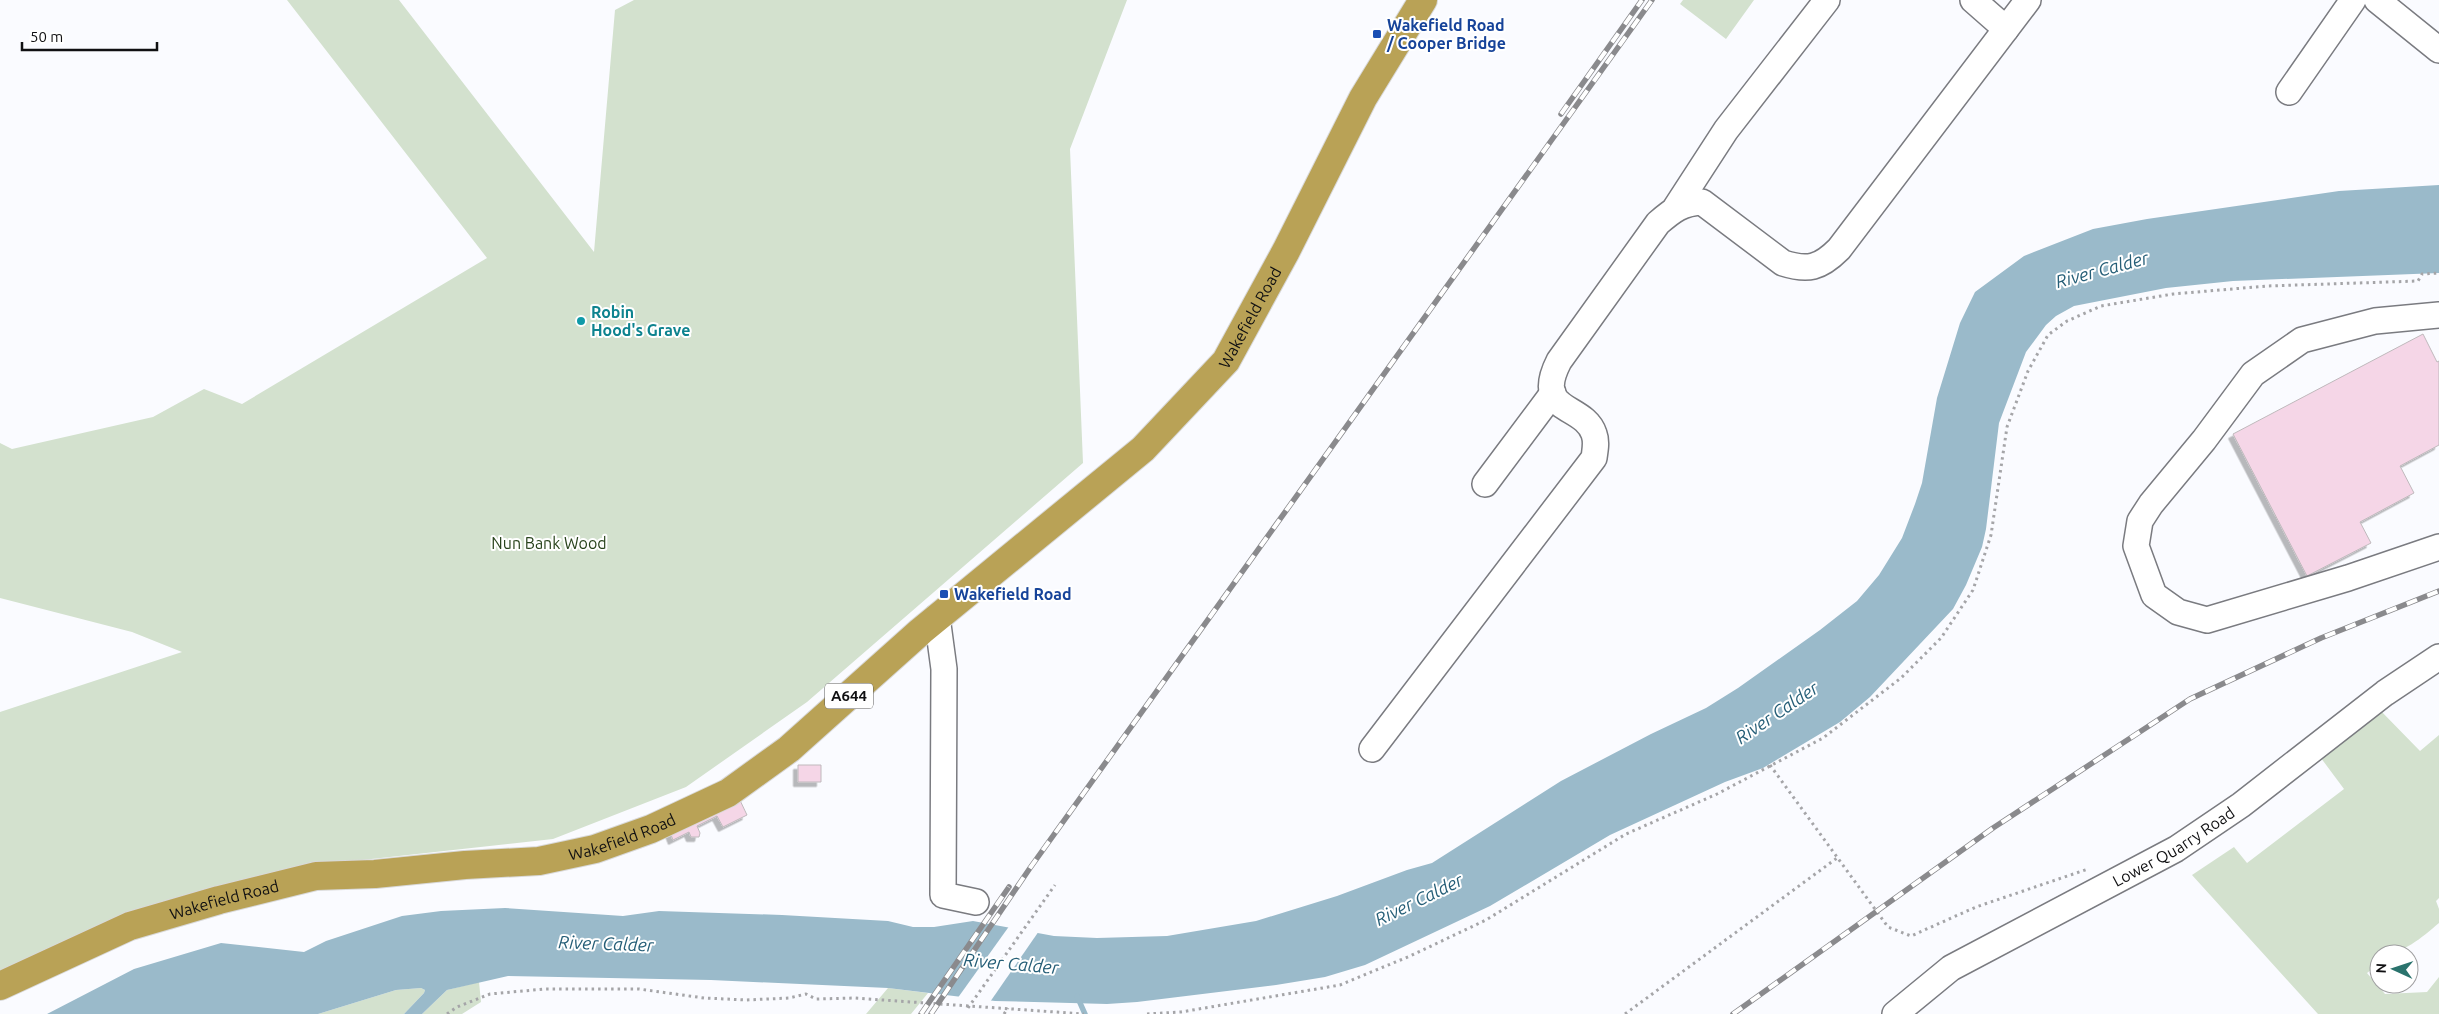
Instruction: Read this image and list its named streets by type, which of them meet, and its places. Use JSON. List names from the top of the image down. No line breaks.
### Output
{"streets":{"highway":["Wakefield Road","A644"],"street":["Lower Quarry Road"]},"water":["River Calder"],"parks":["Nun Bank Wood"],"places":{"transit":["Wakefield Road / Cooper Bridge","Wakefield Road"],"other":["Robin Hood's Grave"]},"scale_bar":"50 m","north":"left"}
